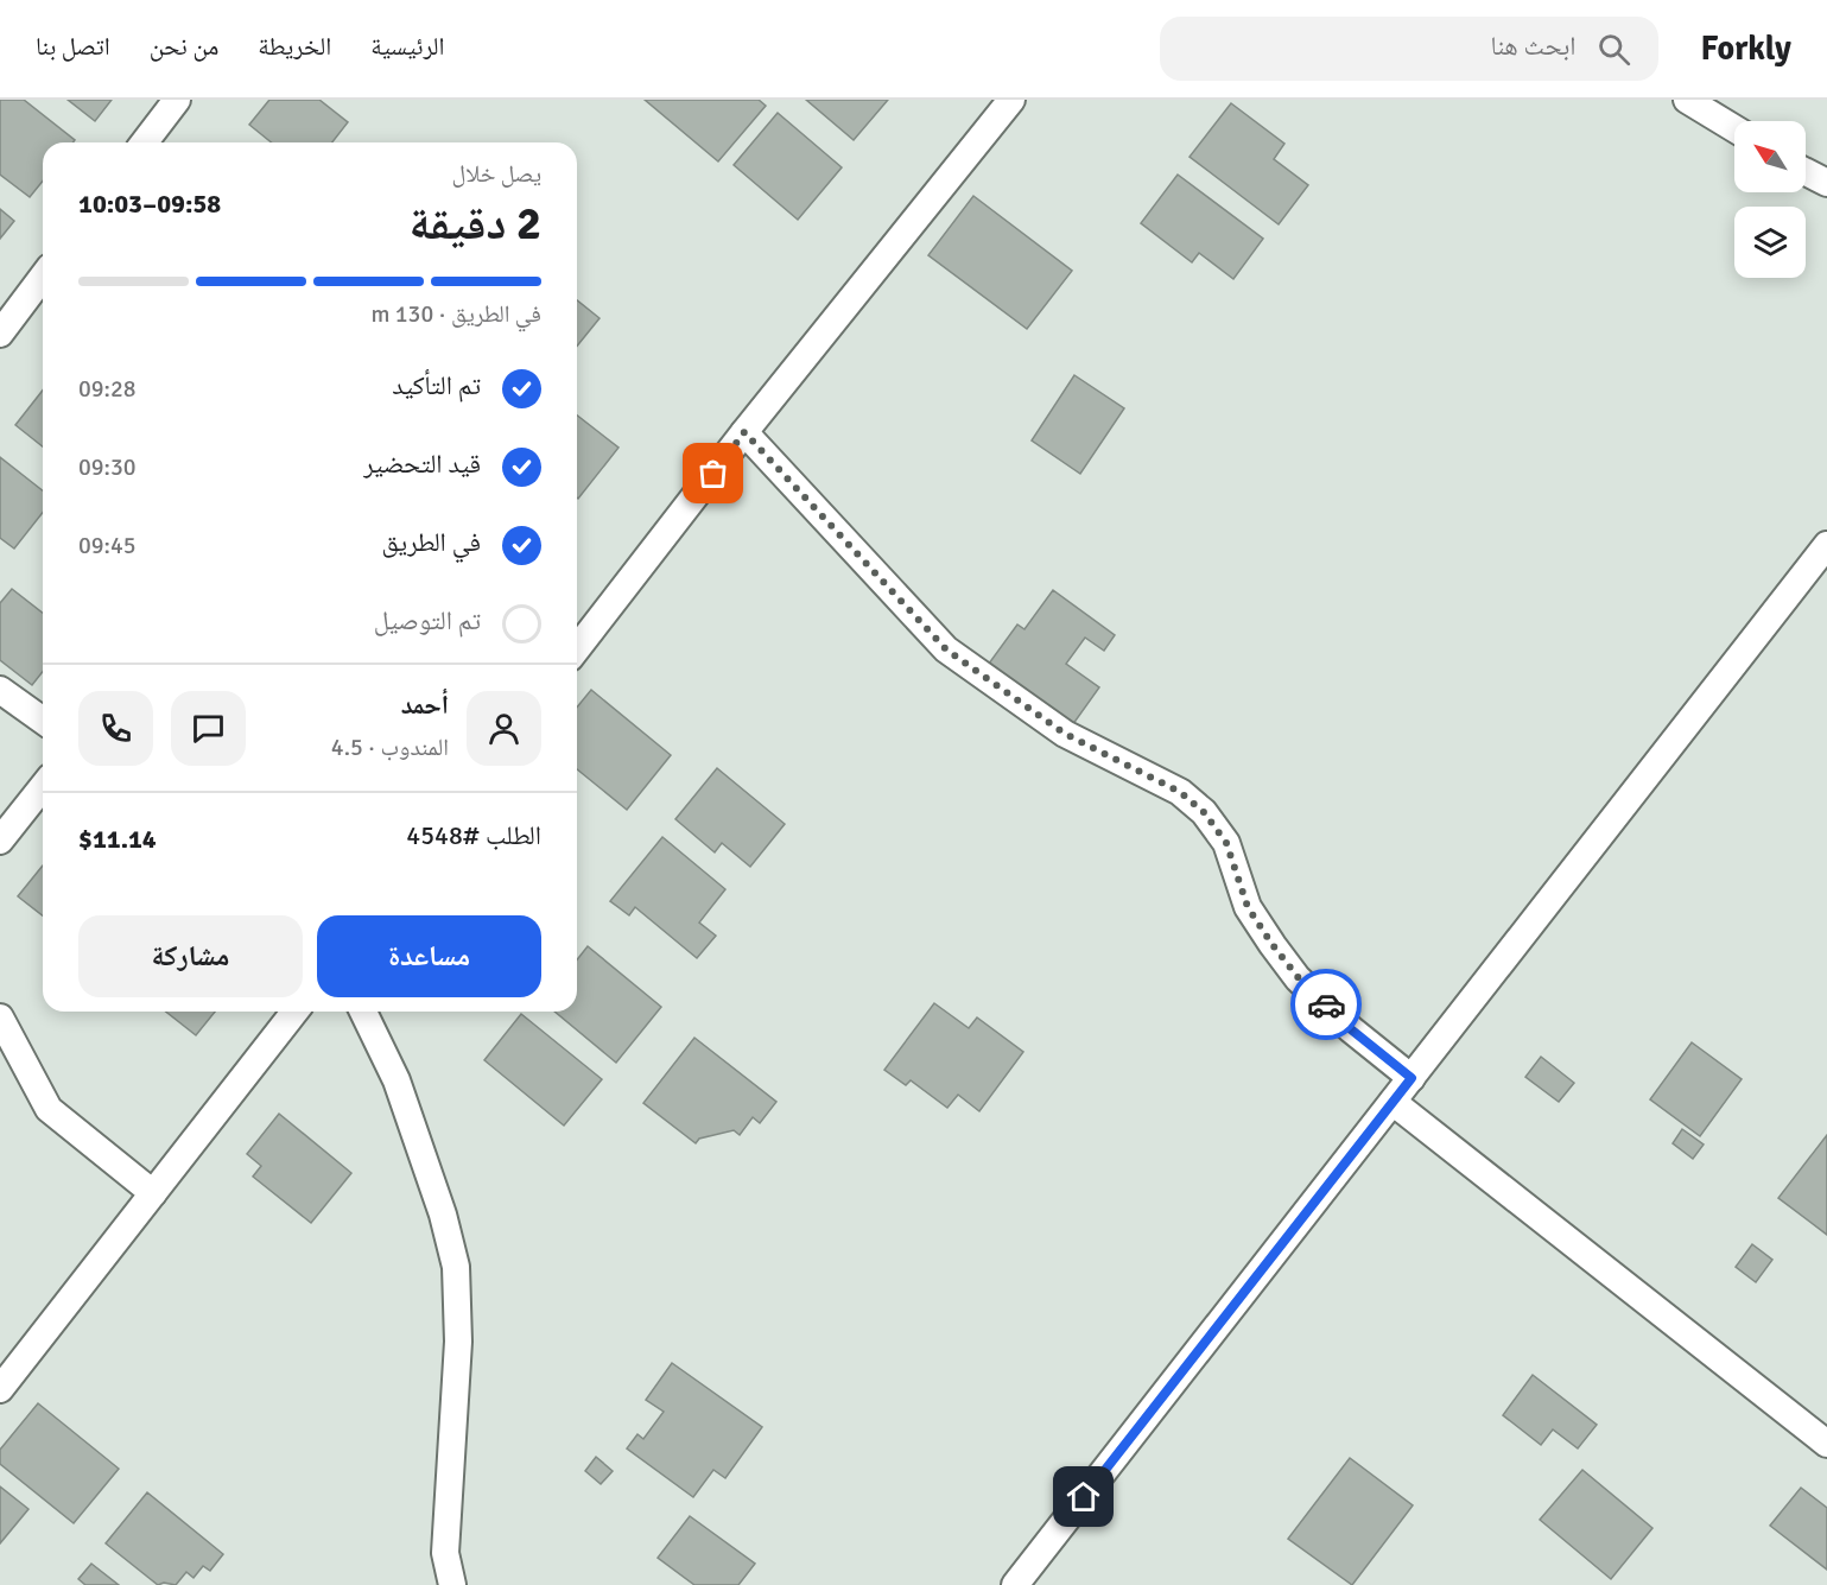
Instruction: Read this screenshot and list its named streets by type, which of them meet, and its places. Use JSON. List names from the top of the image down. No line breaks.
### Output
{"north":"top left","page":{"header":"Forkly","search":"ابحث هنا","nav":["الرئيسية","الخريطة","من نحن","اتصل بنا"],"heading":["2 دقيقة","يصل خلال","09:58–10:03"],"panel":["أحمد","المندوب · 4.5","الطلب #4548","$11.14"],"bar":"في الطريق · 130 m","list":[["تم التأكيد","09:28"],["قيد التحضير","09:30"],["في الطريق","09:45"],"تم التوصيل"],"buttons":["مساعدة","مشاركة"]}}
